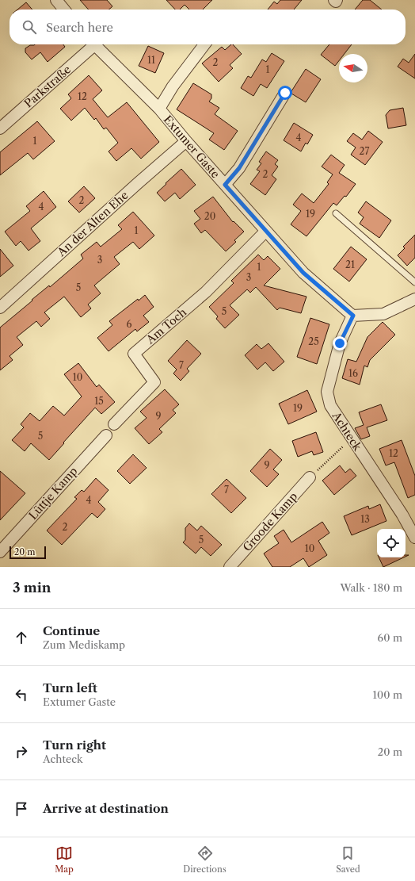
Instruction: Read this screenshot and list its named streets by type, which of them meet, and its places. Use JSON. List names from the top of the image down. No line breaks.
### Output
{"streets":{"street":["Parkstraße","Extumer Gaste","An der Alten Ehe","Am Toch","Achteck","Lüttje Kamp","Groode Kamp"]},"crossings":[["Extumer Gaste","An der Alten Ehe"],["Extumer Gaste","Am Toch"],["Extumer Gaste","Achteck"]],"house_numbers":["11","2","1","12","4","1","27","2","2","4","19","20","1","3","21","1","3","5","5","6","25","7","16","10","15","19","9","5","12","9","7","4","13","2","5","10"],"scale_bar":"20 m","north":"left","page":{"search":"Search here","scale":"20 m","heading":["3 min","Walk · 180 m"],"list":[["Continue","Zum Mediskamp","60 m"],["Turn left","Extumer Gaste","100 m"],["Turn right","Achteck","20 m"],"Arrive at destination"],"nav":["Map","Directions","Saved"]}}
